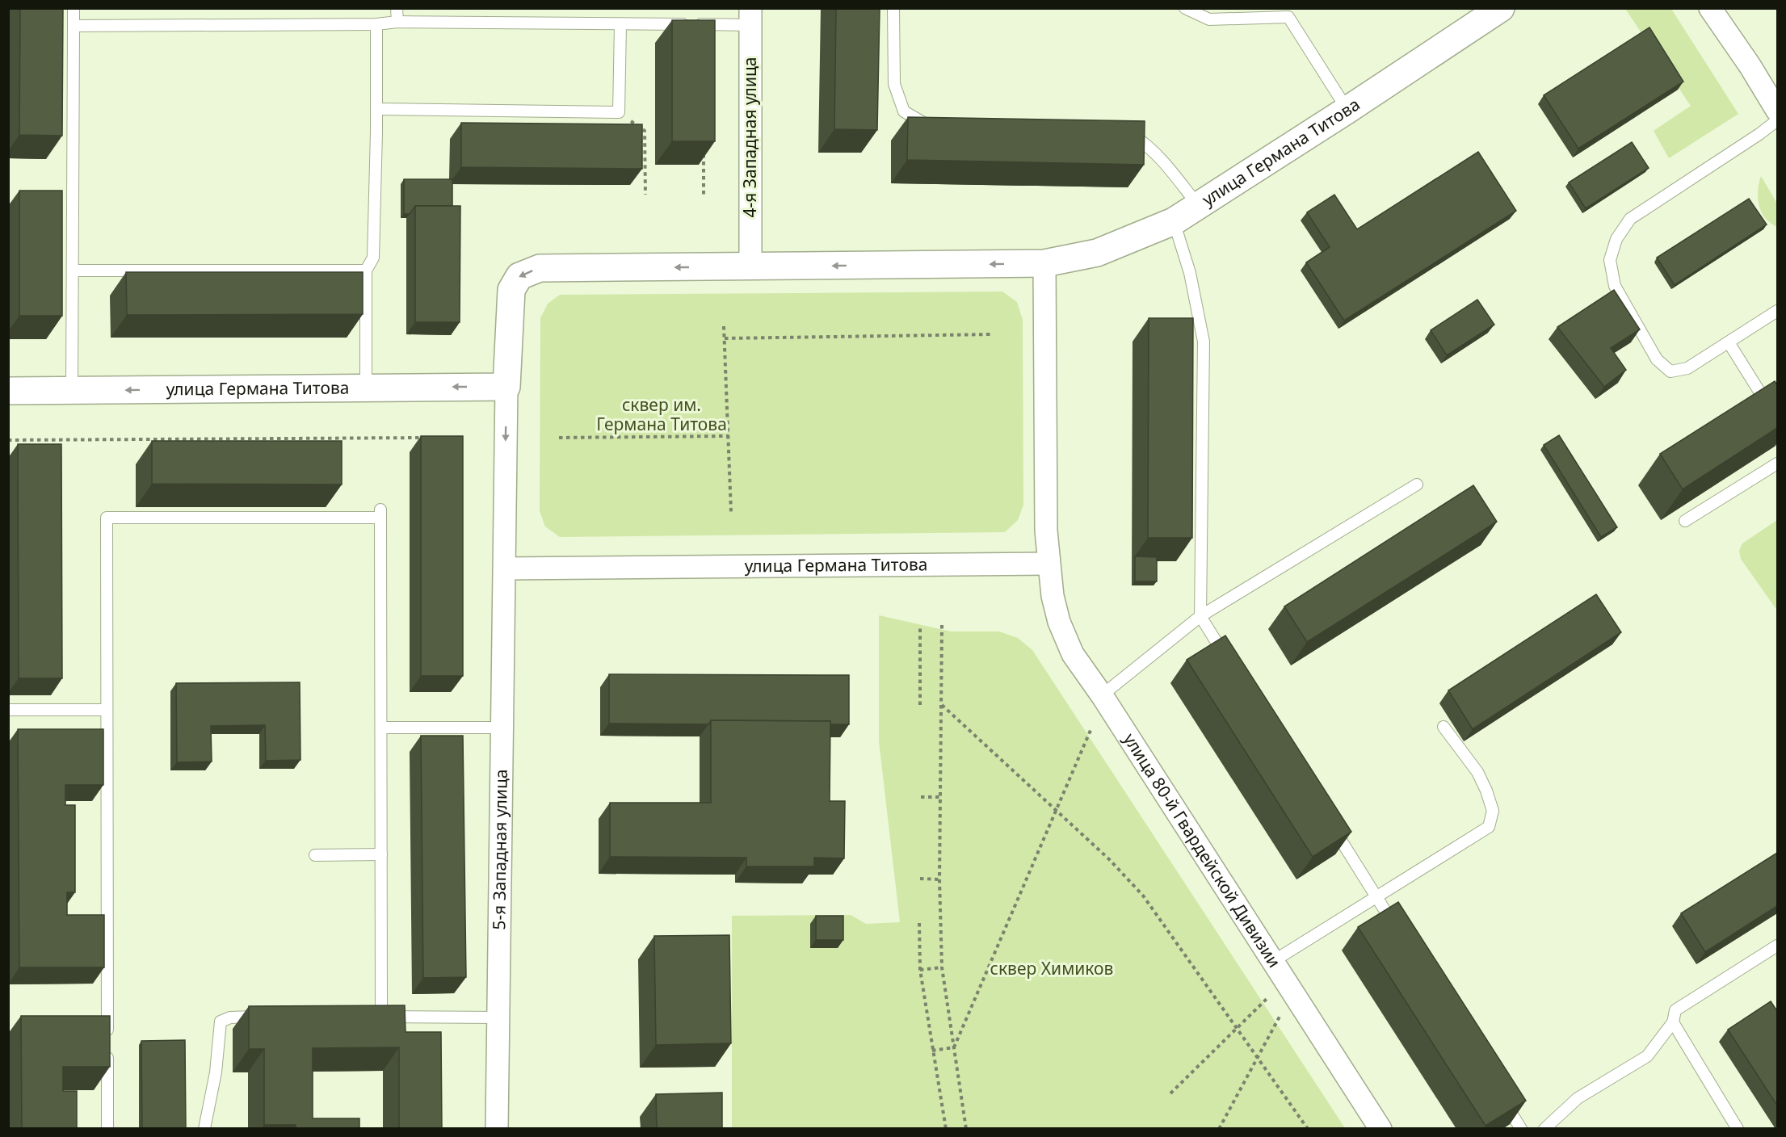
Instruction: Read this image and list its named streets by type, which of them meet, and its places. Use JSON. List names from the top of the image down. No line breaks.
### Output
{"streets":{"street":["4-я Западная улица","улица Германа Титова","5-я Западная улица","улица 80-й Гвардейской Дивизии"]},"crossings":[["4-я Западная улица","улица Германа Титова"],["улица Германа Титова","5-я Западная улица"],["улица Германа Титова","улица 80-й Гвардейской Дивизии"]],"one_way":["улица Германа Титова"],"parks":["сквер им. Германа Титова","сквер Химиков"]}
